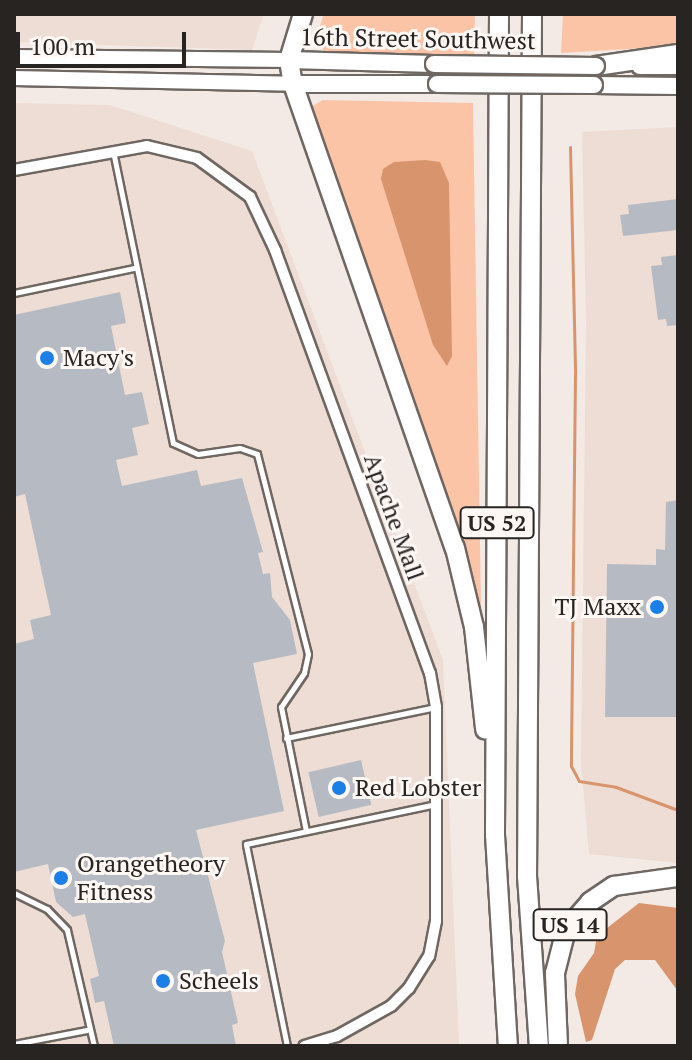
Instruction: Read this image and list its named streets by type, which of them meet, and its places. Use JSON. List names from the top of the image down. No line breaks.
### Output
{"streets":{"highway":["US 52","US 14"],"main road":["16th Street Southwest"],"street":["Apache Mall"]},"places":["Macy's","TJ Maxx","Red Lobster","Orangetheory Fitness","Scheels"],"scale_bar":"100 m"}
